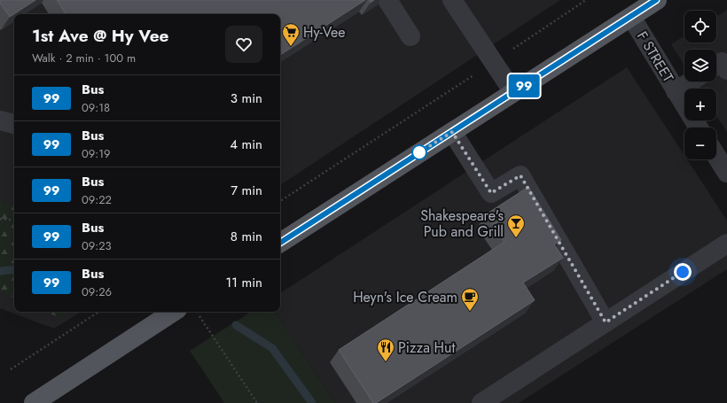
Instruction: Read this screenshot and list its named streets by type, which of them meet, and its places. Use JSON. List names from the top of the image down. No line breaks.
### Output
{"streets":{"street":["F STREET"]},"places":{"supermarket":["Hy-Vee"],"bar":["Shakespeare's Pub and Grill"],"cafe":["Heyn's Ice Cream"],"restaurant":["Pizza Hut"]},"lines":["bus line 99"],"page":{"on_map":"99","map_buttons":["+","−"],"heading":["1st Ave @ Hy Vee","Walk · 2 min · 100 m"],"list":[{"mark":"99","name":"Bus","note":"09:18","value":"3 min"},{"mark":"99","name":"Bus","note":"09:19","value":"4 min"},{"mark":"99","name":"Bus","note":"09:22","value":"7 min"},{"mark":"99","name":"Bus","note":"09:23","value":"8 min"},{"mark":"99","name":"Bus","note":"09:26","value":"11 min"}]}}
